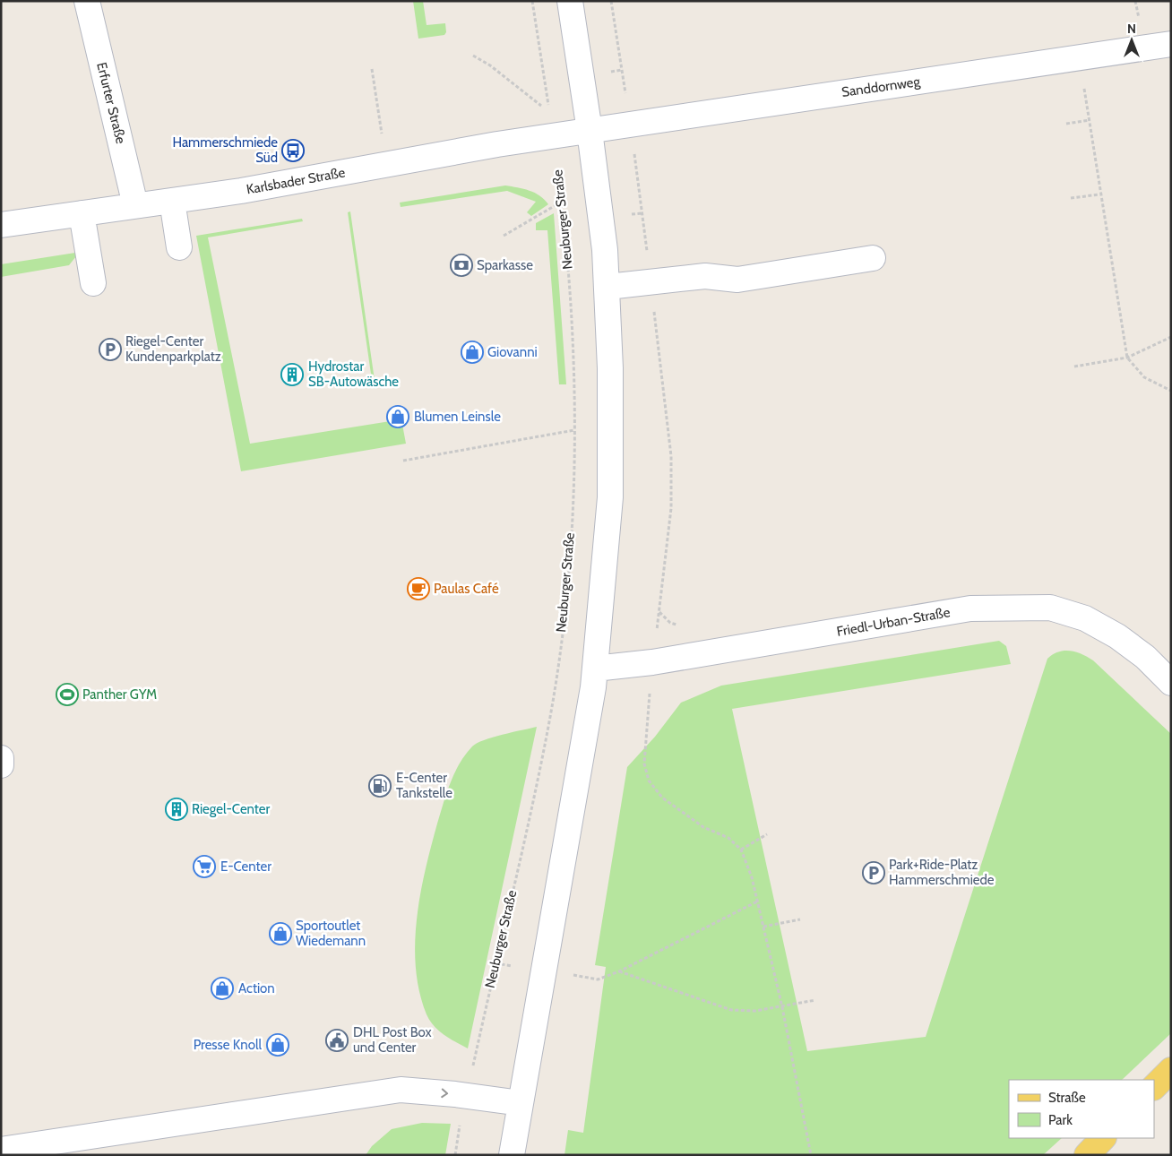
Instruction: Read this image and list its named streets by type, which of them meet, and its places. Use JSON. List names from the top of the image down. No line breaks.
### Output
{"streets":{"street":["Sanddornweg","Erfurter Straße","Karlsbader Straße","Friedl-Urban-Straße"],"path":["Neuburger Straße"]},"crossings":[["Sanddornweg","Karlsbader Straße"],["Erfurter Straße","Karlsbader Straße"],["Karlsbader Straße","Neuburger Straße"]],"places":{"bus stop":["Hammerschmiede Süd"],"bank":["Sparkasse"],"parking":["Riegel-Center Kundenparkplatz","Park+Ride-Platz Hammerschmiede"],"shop":["Giovanni","Blumen Leinsle","Sportoutlet Wiedemann","Action","Presse Knoll"],"building":["Hydrostar SB-Autowäsche","Riegel-Center"],"cafe":["Paulas Café"],"sports":["Panther GYM"],"fuel station":["E-Center Tankstelle"],"supermarket":["E-Center"],"public building":["DHL Post Box und Center"]},"legend":["Straße","Park"],"north":"top"}
